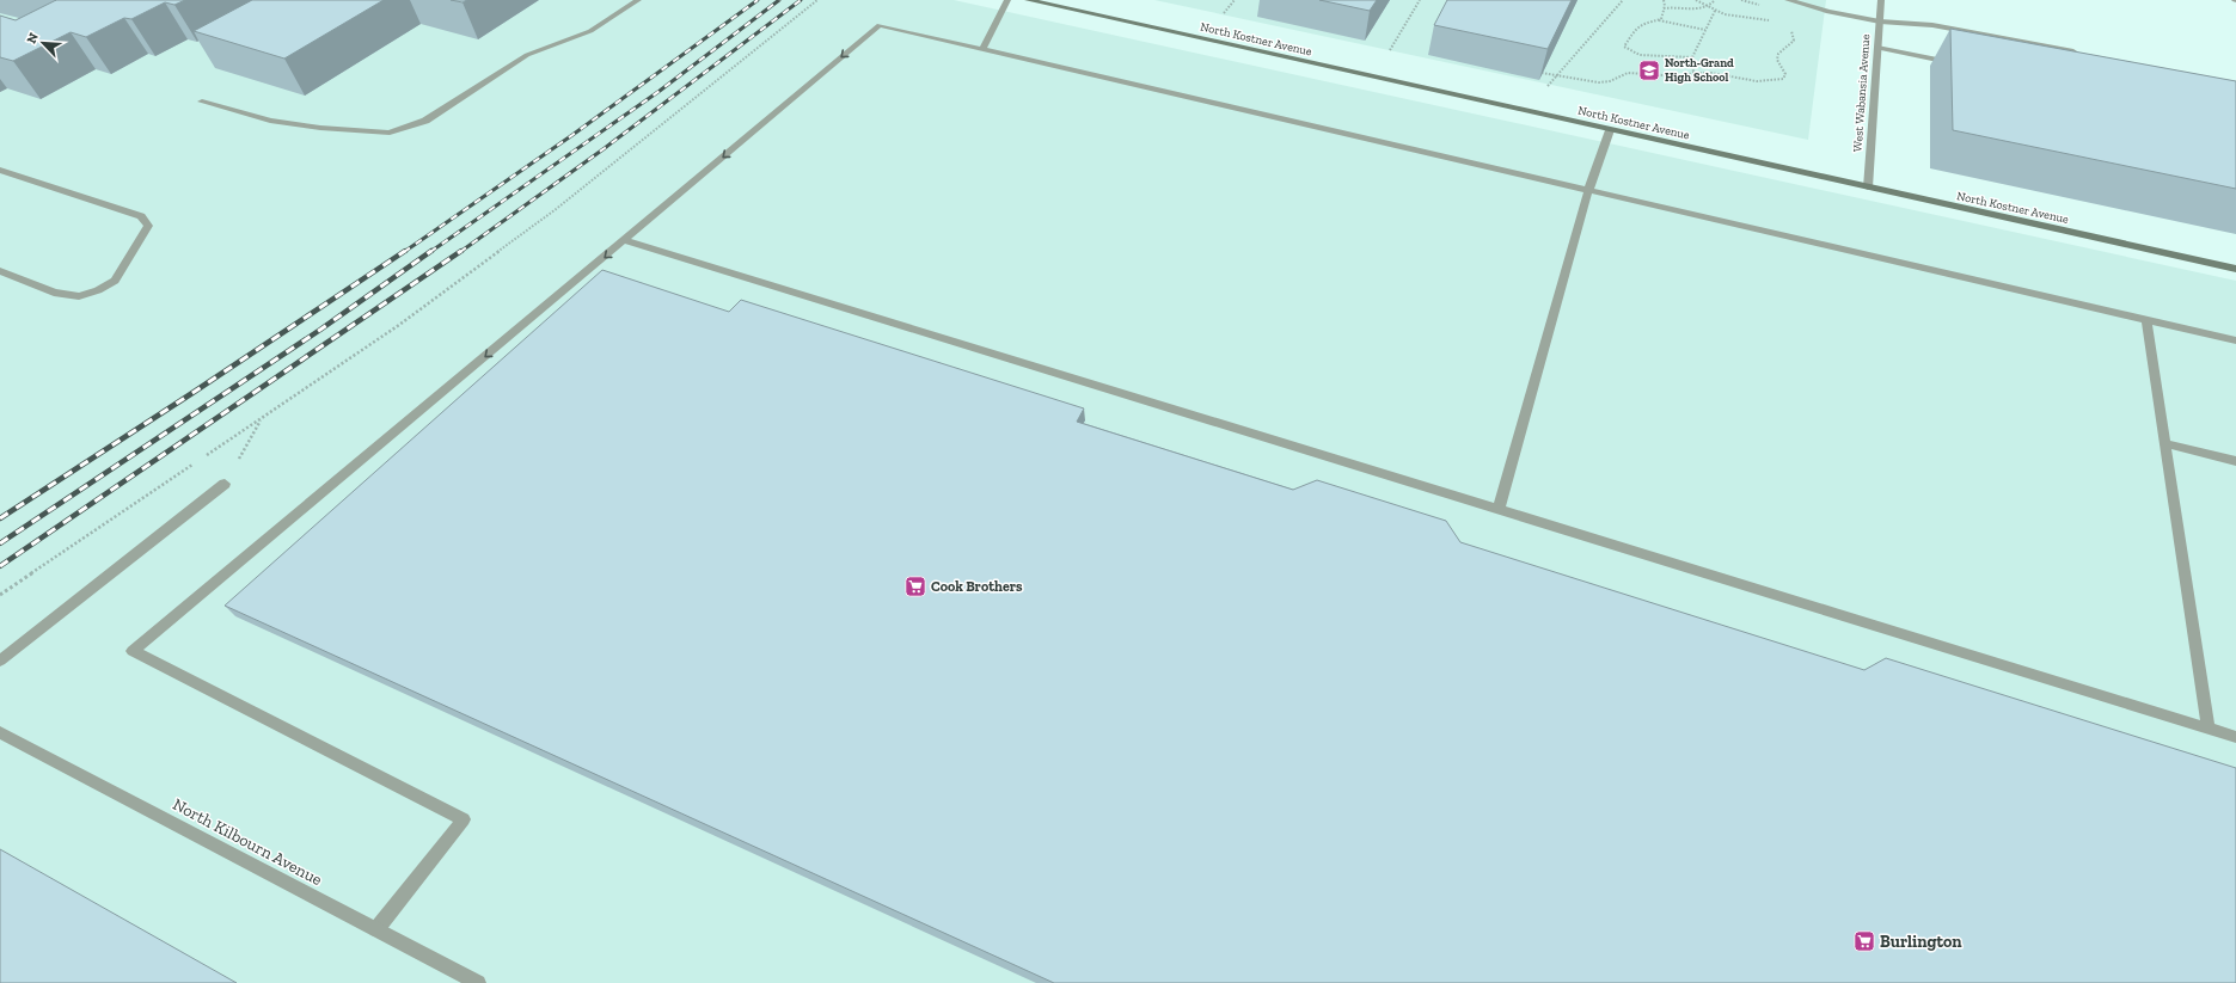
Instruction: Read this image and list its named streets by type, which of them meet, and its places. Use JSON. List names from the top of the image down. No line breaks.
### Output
{"streets":{"street":["North Kostner Avenue","West Wabansia Avenue","North Kilbourn Avenue"]},"crossings":[["North Kostner Avenue","West Wabansia Avenue"]],"places":{"school or university":["North-Grand High School"],"supermarket":["Cook Brothers","Burlington"]},"north":"top left"}
